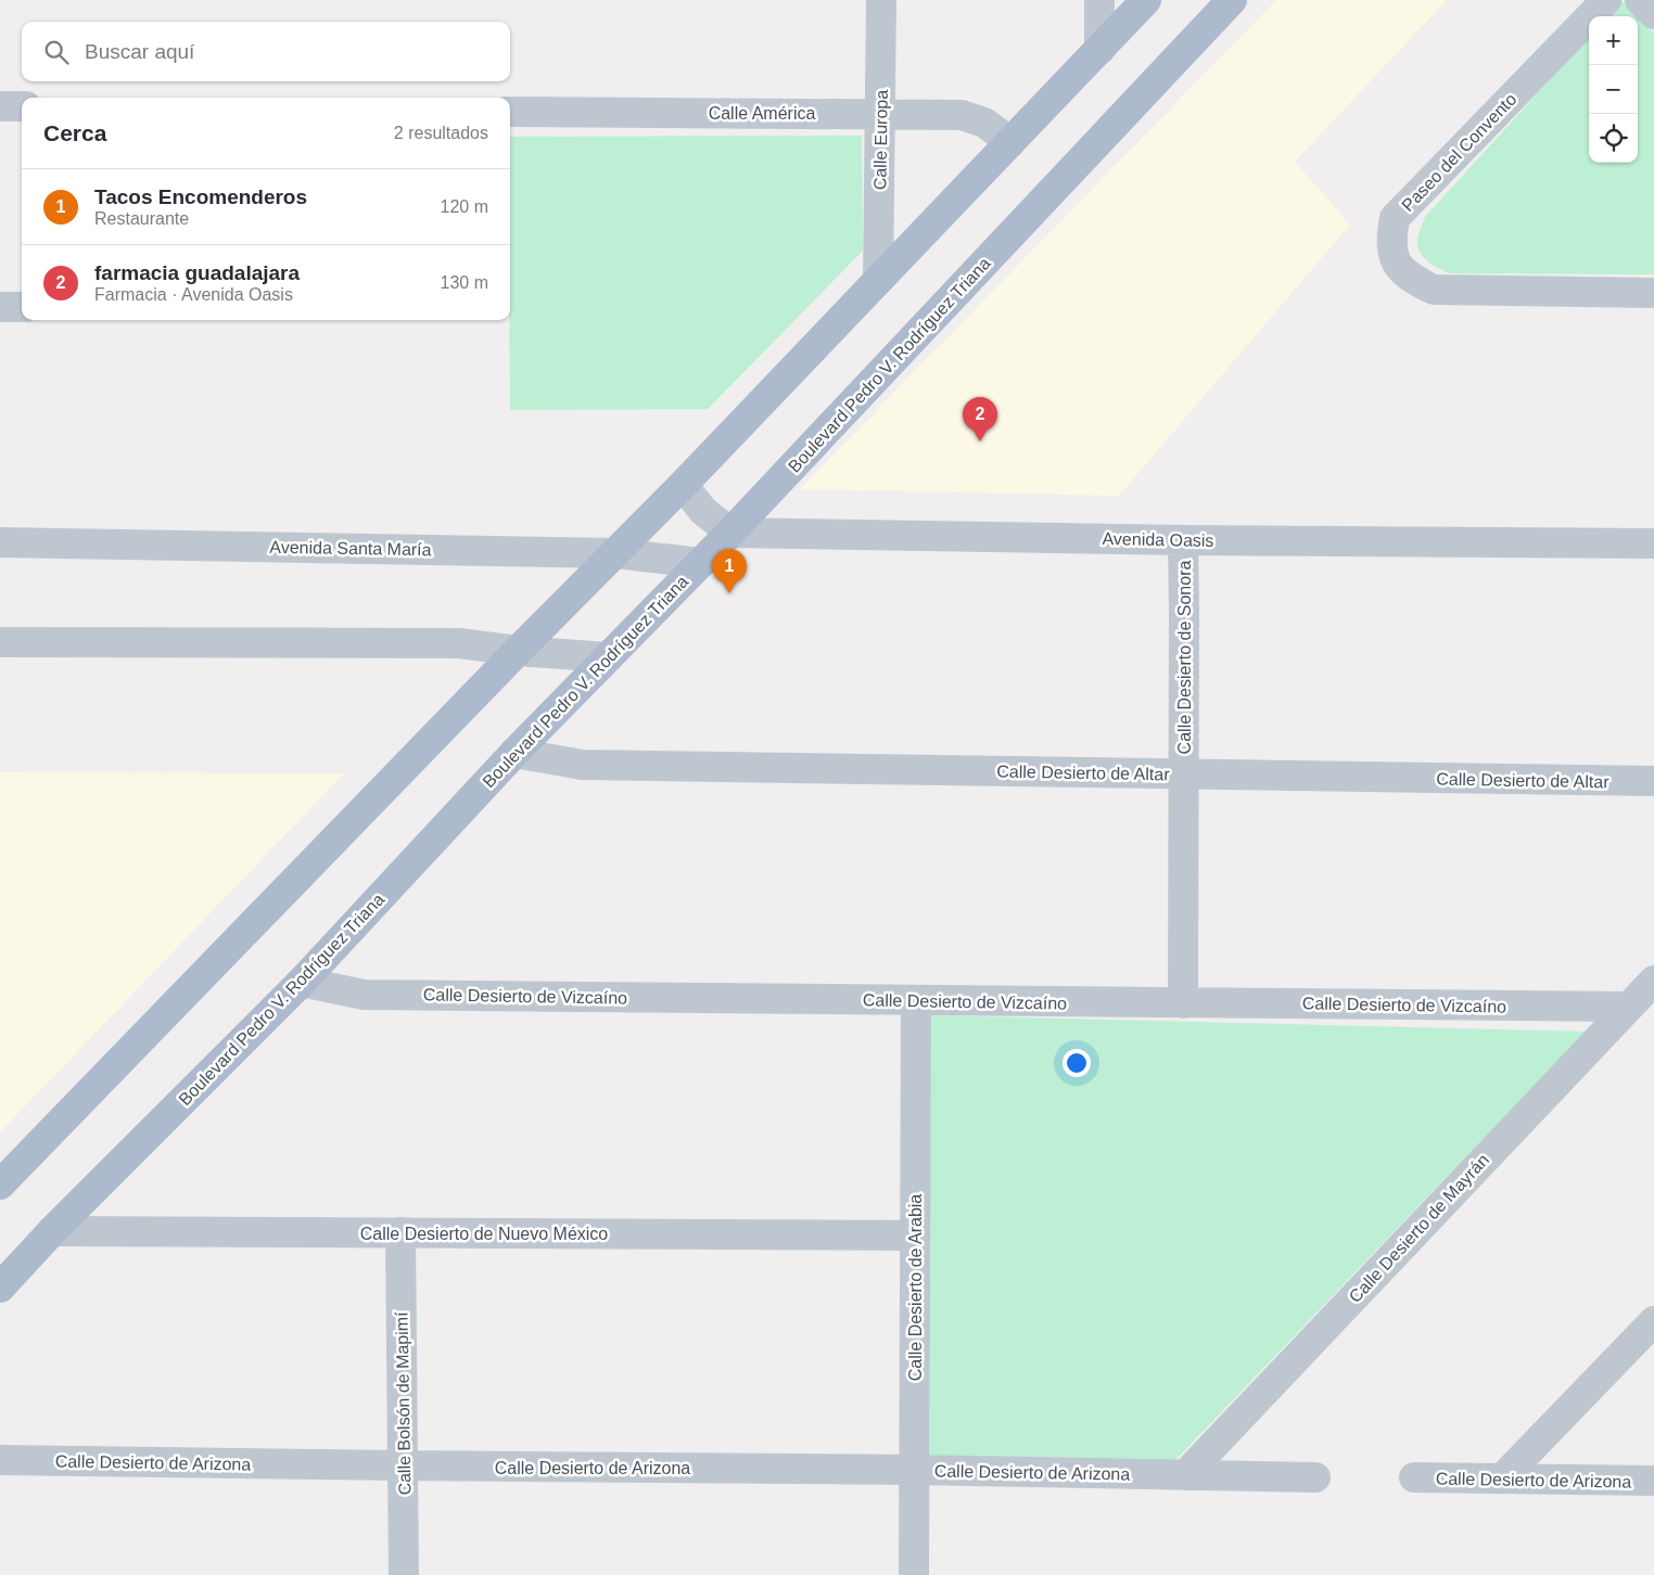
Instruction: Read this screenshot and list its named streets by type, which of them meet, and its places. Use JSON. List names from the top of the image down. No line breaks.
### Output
{"streets":{"main road":["Boulevard Pedro V. Rodríguez Triana"],"street":["Calle América","Calle Europa","Paseo del Convento","Avenida Oasis","Avenida Santa María","Calle Desierto de Sonora","Calle Desierto de Altar","Calle Desierto de Vizcaíno","Calle Desierto de Mayrán","Calle Desierto de Nuevo México","Calle Desierto de Arabia","Calle Bolsón de Mapimí","Calle Desierto de Arizona"]},"crossings":[["Calle América","Calle Europa"],["Boulevard Pedro V. Rodríguez Triana","Avenida Oasis"],["Boulevard Pedro V. Rodríguez Triana","Avenida Santa María"],["Boulevard Pedro V. Rodríguez Triana","Calle Desierto de Altar"],["Boulevard Pedro V. Rodríguez Triana","Calle Desierto de Vizcaíno"],["Boulevard Pedro V. Rodríguez Triana","Calle Desierto de Nuevo México"],["Avenida Oasis","Calle Desierto de Sonora"],["Calle Desierto de Sonora","Calle Desierto de Altar"],["Calle Desierto de Sonora","Calle Desierto de Vizcaíno"],["Calle Desierto de Vizcaíno","Calle Desierto de Mayrán"],["Calle Desierto de Vizcaíno","Calle Desierto de Arabia"],["Calle Desierto de Mayrán","Calle Desierto de Arizona"],["Calle Desierto de Nuevo México","Calle Desierto de Arabia"],["Calle Desierto de Nuevo México","Calle Bolsón de Mapimí"],["Calle Desierto de Arabia","Calle Desierto de Arizona"],["Calle Bolsón de Mapimí","Calle Desierto de Arizona"]],"page":{"map_buttons":["+","−"],"search":"Buscar aquí","heading":["Cerca","2 resultados"],"list":[{"mark":"1","name":"Tacos Encomenderos","note":"Restaurante","value":"120 m"},{"mark":"2","name":"farmacia guadalajara","note":"Farmacia · Avenida Oasis","value":"130 m"}],"pins":["2","1"]}}
